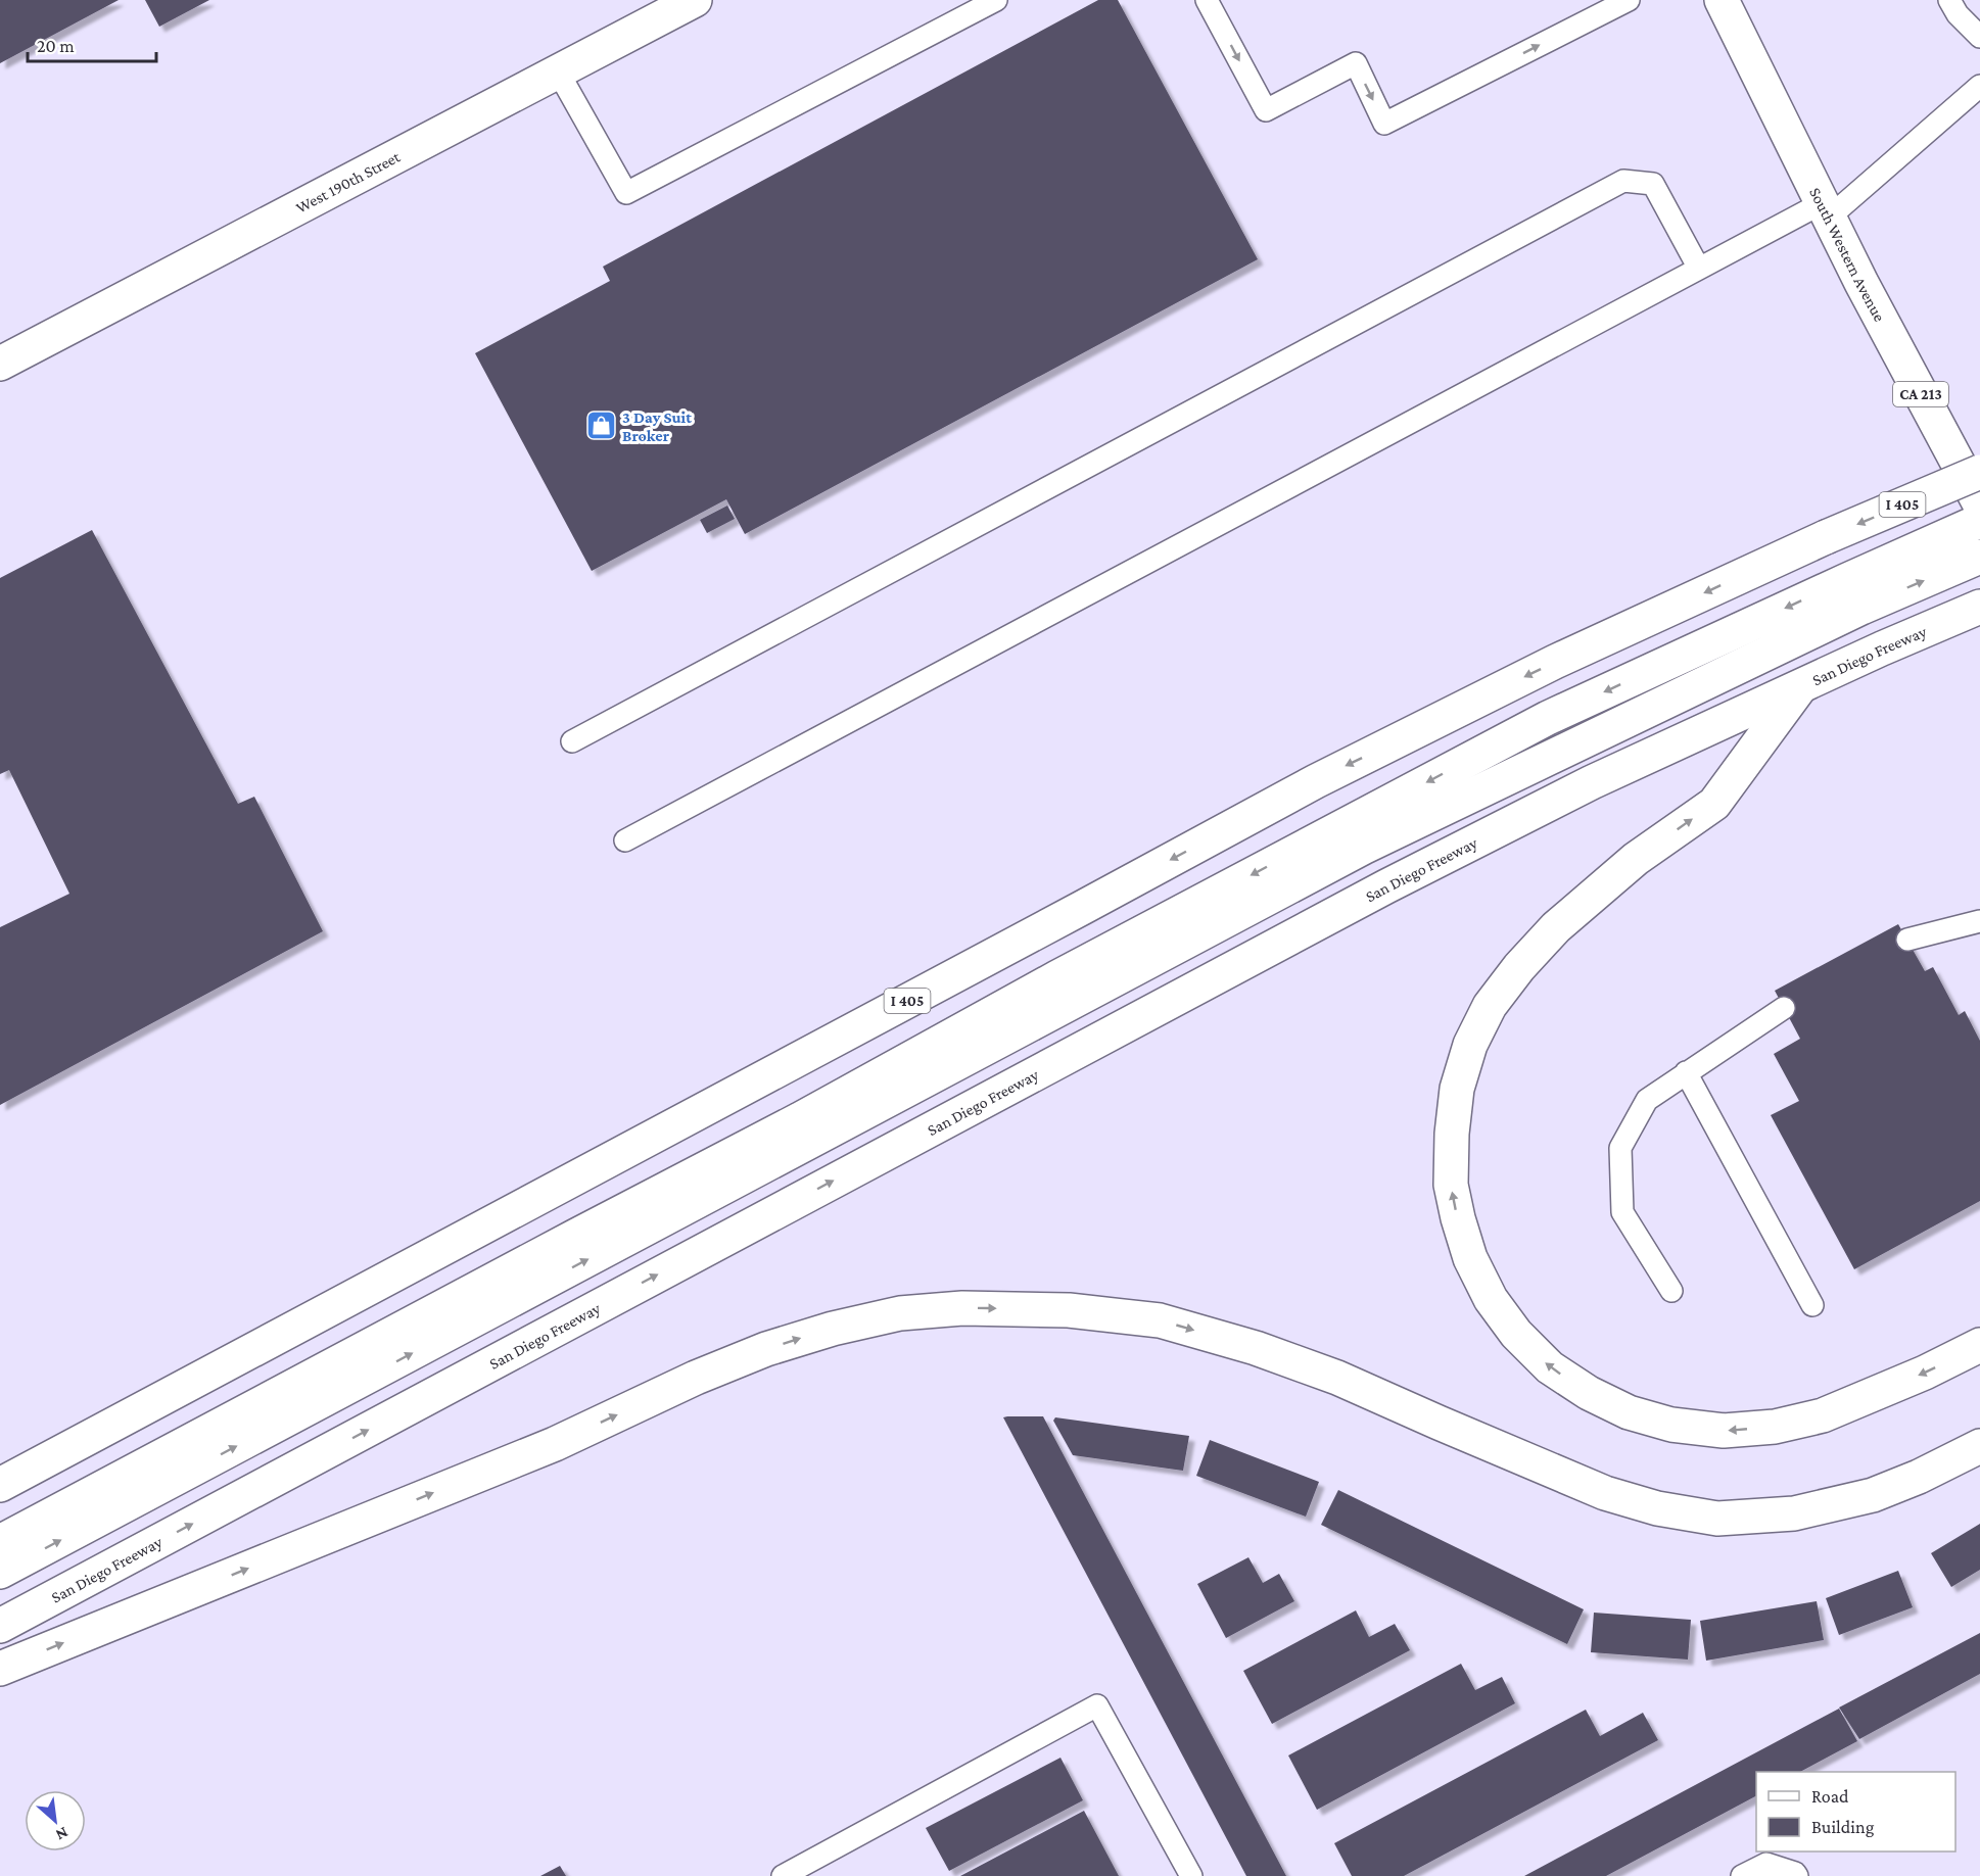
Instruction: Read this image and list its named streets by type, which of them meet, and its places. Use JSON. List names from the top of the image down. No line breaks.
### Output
{"streets":{"main road":["West 190th Street","South Western Avenue","CA 213","I 405","San Diego Freeway"]},"places":{"shop":["3 Day Suit Broker"]},"legend":["Road","Building"],"scale_bar":"20 m","north":"bottom right"}
